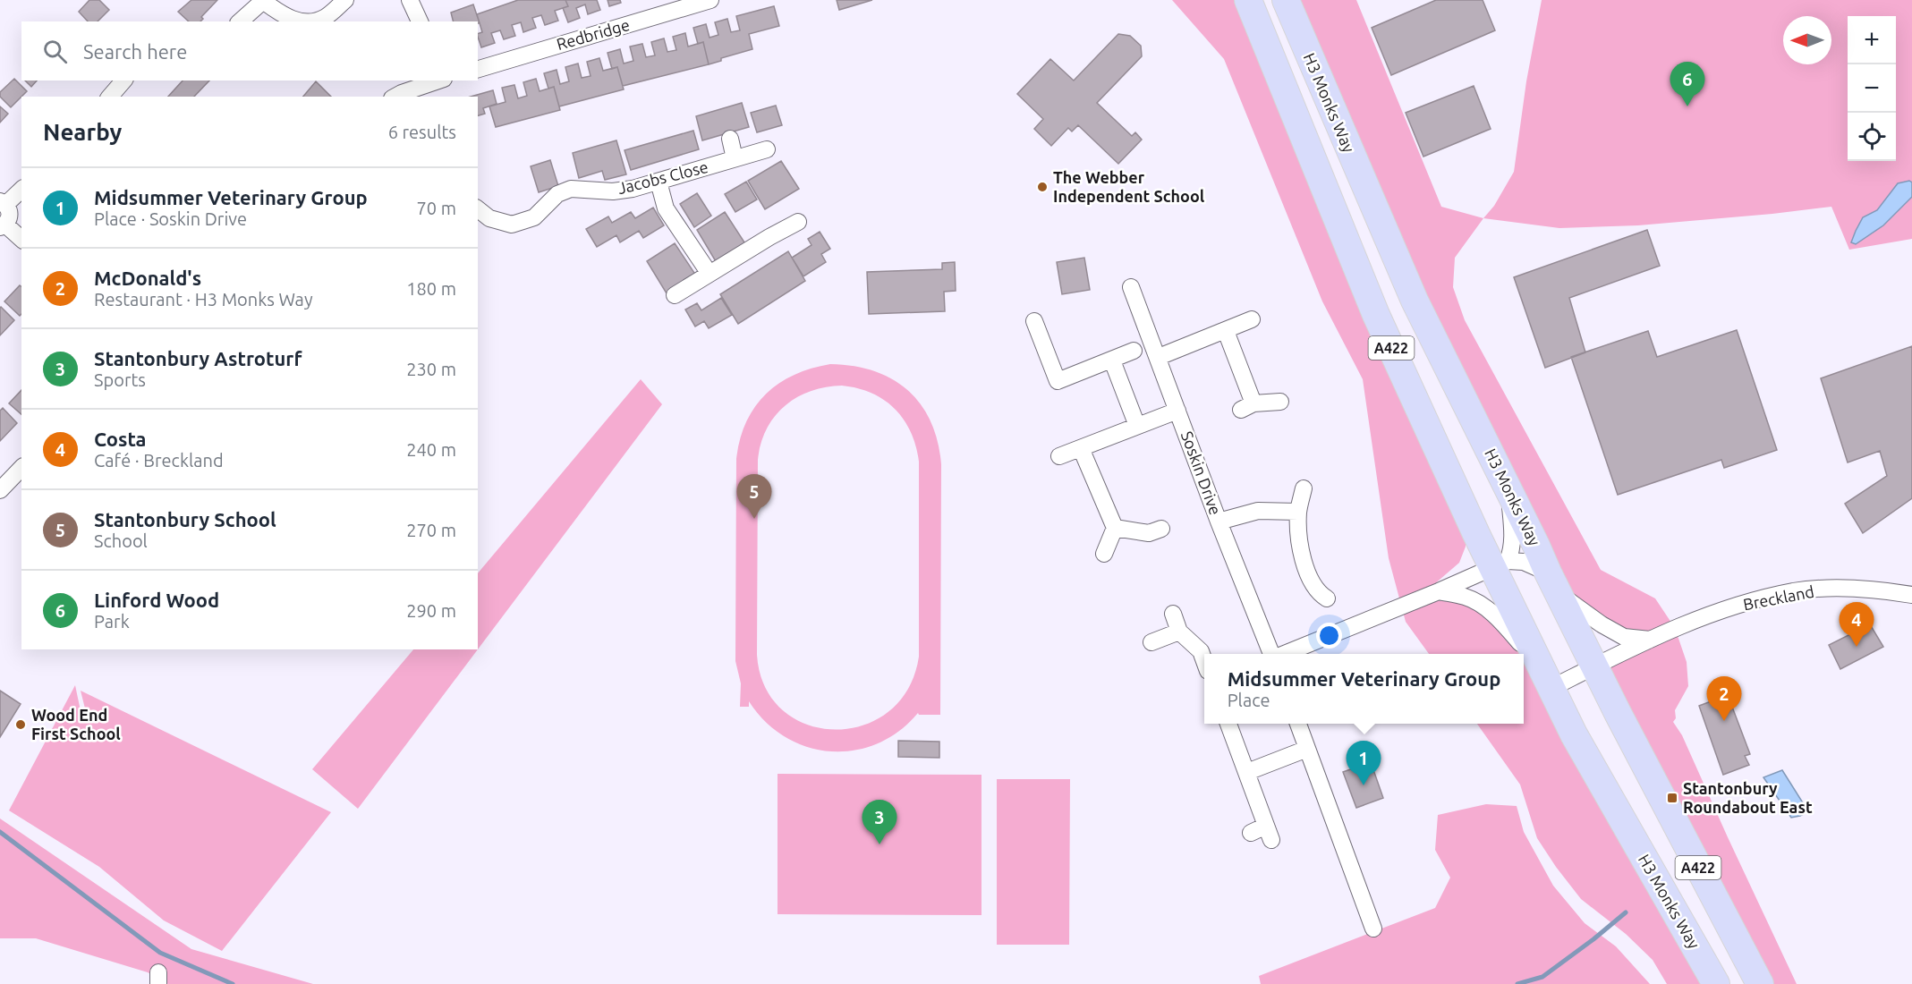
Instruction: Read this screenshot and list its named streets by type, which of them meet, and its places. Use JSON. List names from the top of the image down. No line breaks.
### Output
{"streets":{"main road":["H3 Monks Way","A422"],"street":["Redbridge","Jacobs Close","Soskin Drive","Breckland"]},"crossings":[["H3 Monks Way","Soskin Drive"],["H3 Monks Way","Breckland"]],"places":{"other":["The Webber Independent School","Wood End First School"],"transit":["Stantonbury Roundabout East"]},"north":"left","page":{"map_buttons":["+","−"],"search":"Search here","pins":["6","5","4","2","1","3"],"heading":["Nearby","6 results"],"list":[{"mark":"1","name":"Midsummer Veterinary Group","note":"Place · Soskin Drive","value":"70 m"},{"mark":"2","name":"McDonald's","note":"Restaurant · H3 Monks Way","value":"180 m"},{"mark":"3","name":"Stantonbury Astroturf","note":"Sports","value":"230 m"},{"mark":"4","name":"Costa","note":"Café · Breckland","value":"240 m"},{"mark":"5","name":"Stantonbury School","note":"School","value":"270 m"},{"mark":"6","name":"Linford Wood","note":"Park","value":"290 m"}],"popup":["Midsummer Veterinary Group","Place"]}}
